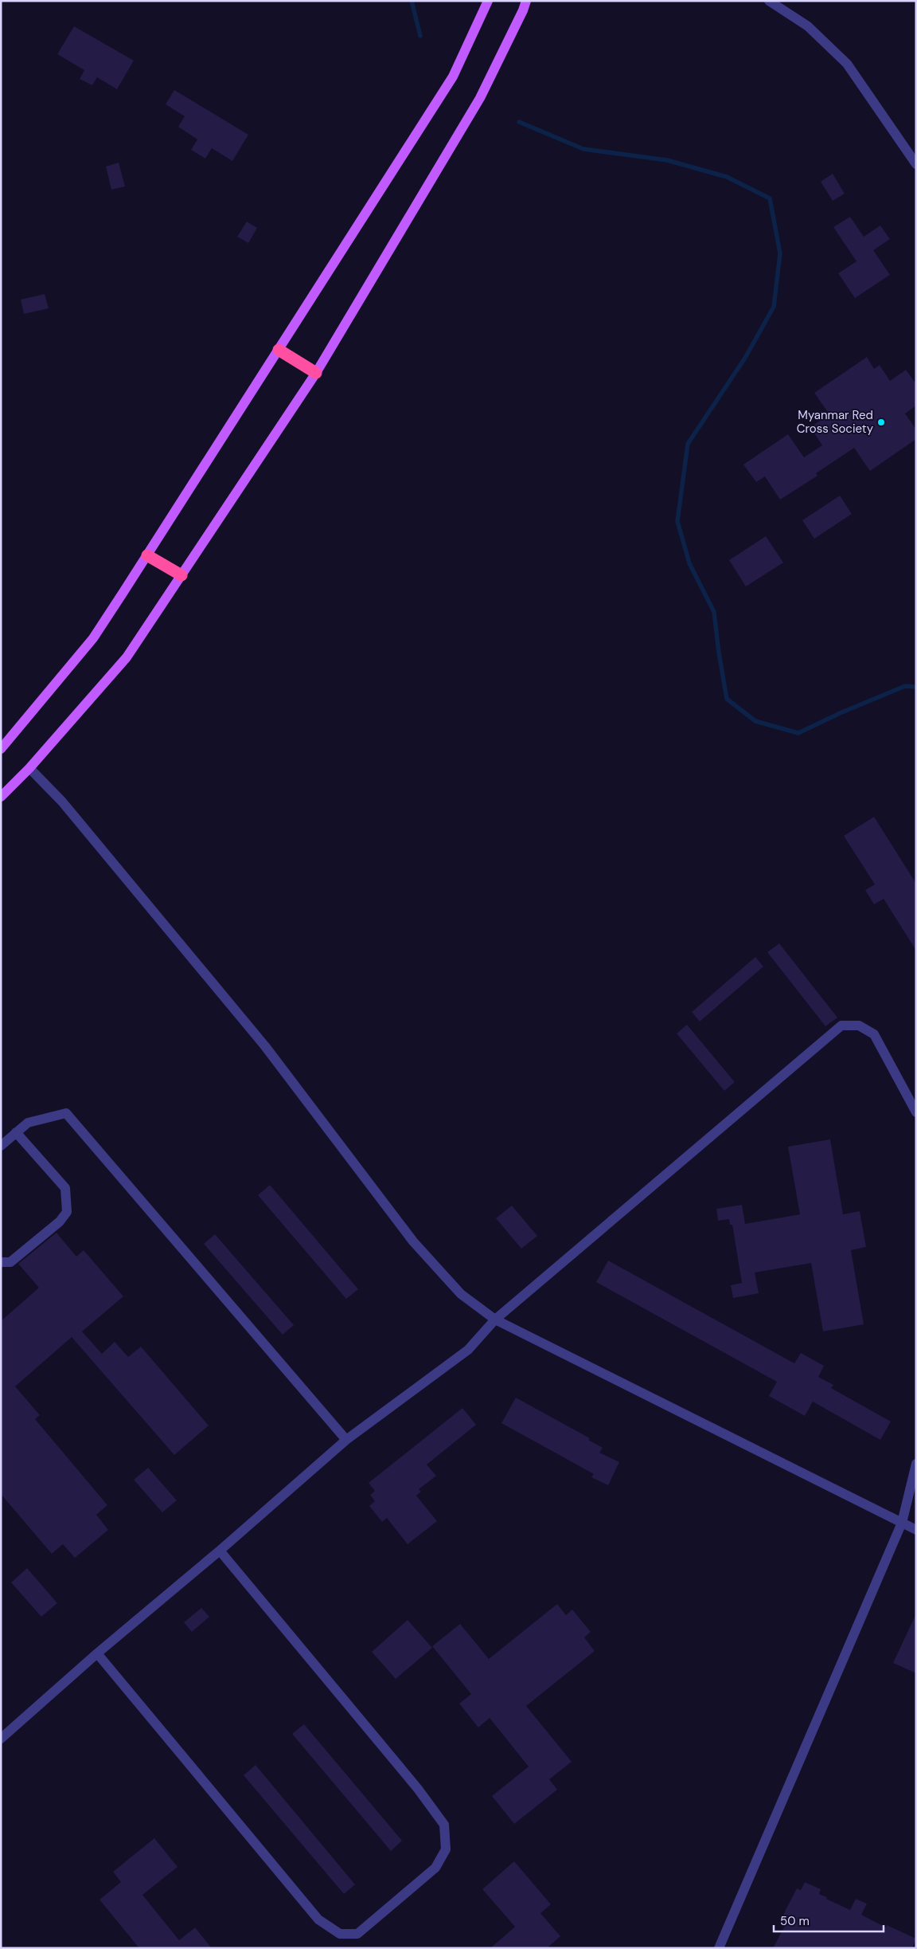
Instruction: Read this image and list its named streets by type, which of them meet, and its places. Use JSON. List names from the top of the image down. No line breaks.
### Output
{"places":["Myanmar Red Cross Society"],"scale_bar":"50 m"}
